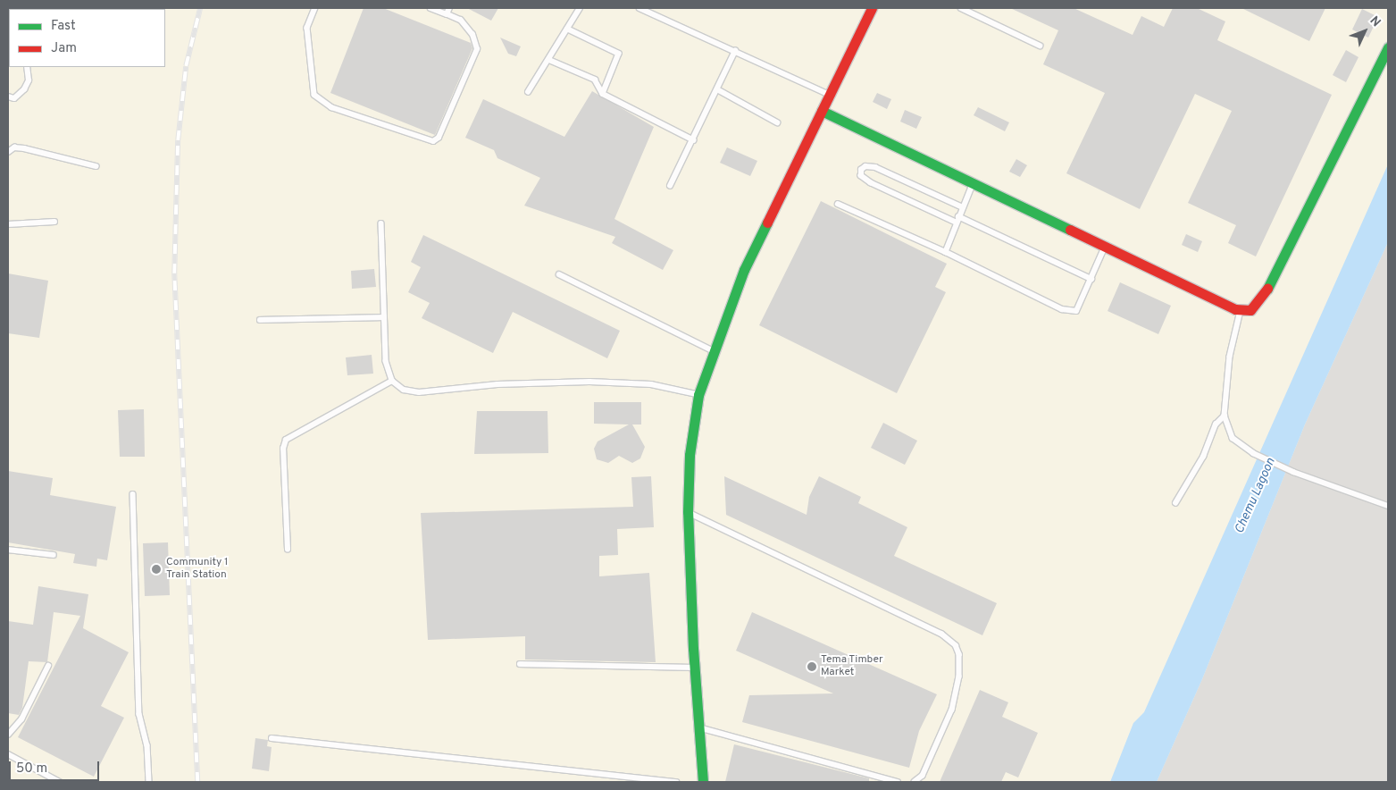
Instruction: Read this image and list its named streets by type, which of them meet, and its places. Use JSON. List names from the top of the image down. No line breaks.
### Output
{"water":["Chemu Lagoon"],"places":["Community 1 Train Station","Tema Timber Market"],"legend":["Fast","Jam"],"scale_bar":"50 m","north":"top right"}
